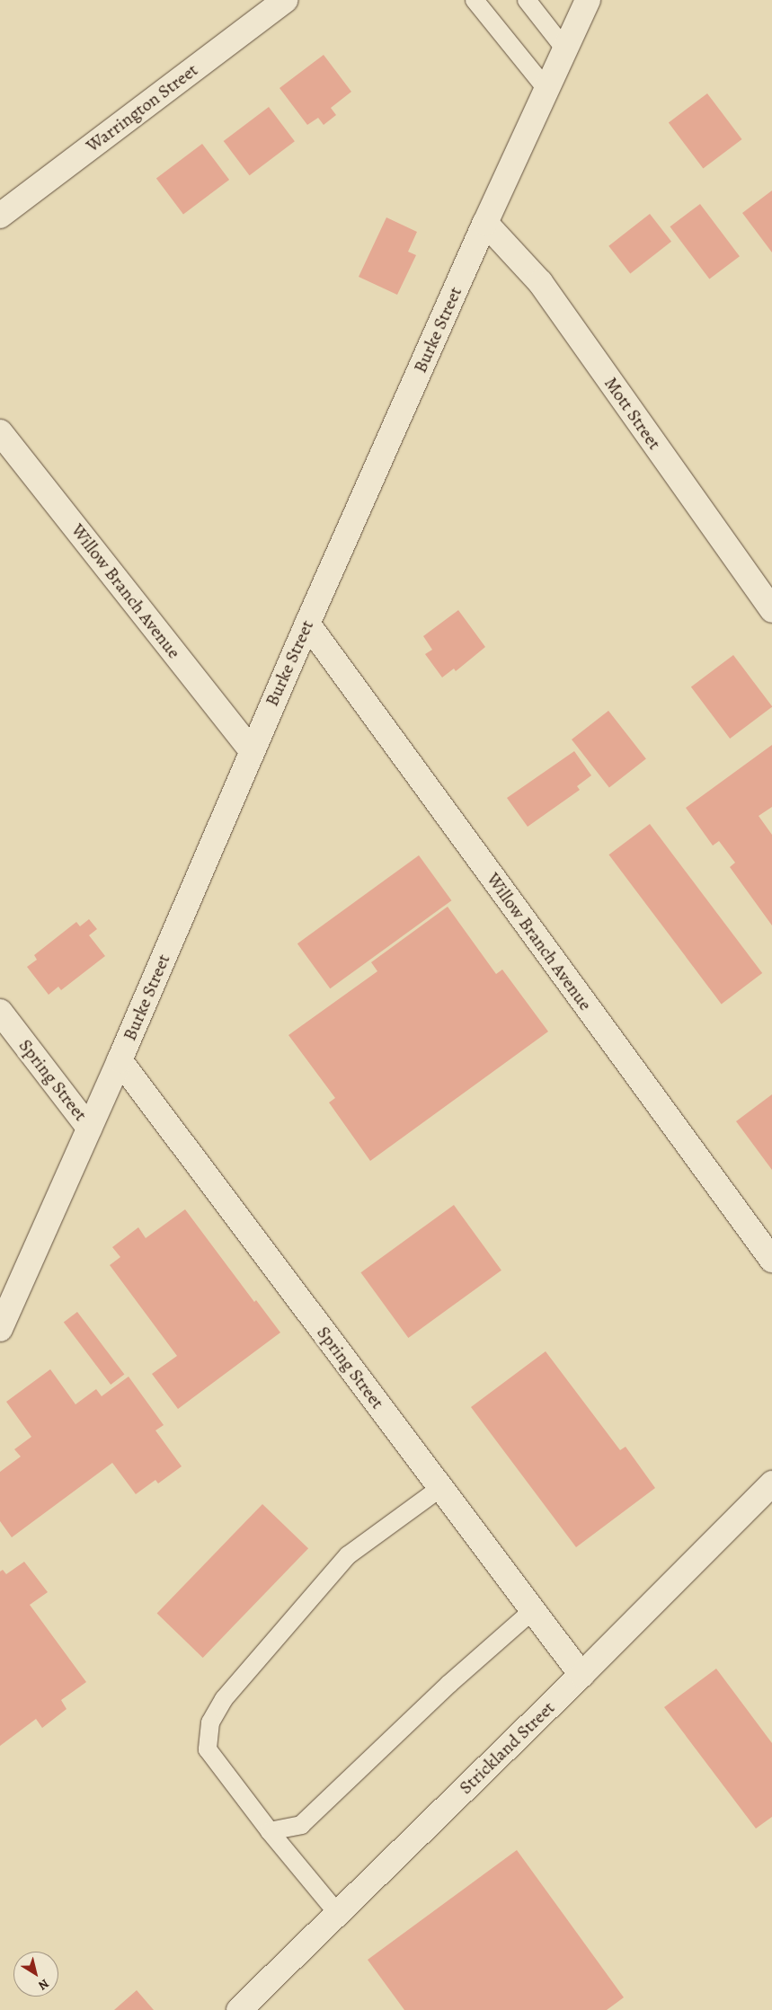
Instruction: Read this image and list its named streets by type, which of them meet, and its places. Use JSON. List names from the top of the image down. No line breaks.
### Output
{"streets":{"street":["Warrington Street","Burke Street","Mott Street","Willow Branch Avenue","Spring Street","Strickland Street"]},"crossings":[["Burke Street","Mott Street"],["Burke Street","Willow Branch Avenue"],["Burke Street","Spring Street"],["Spring Street","Strickland Street"]],"north":"bottom right"}
